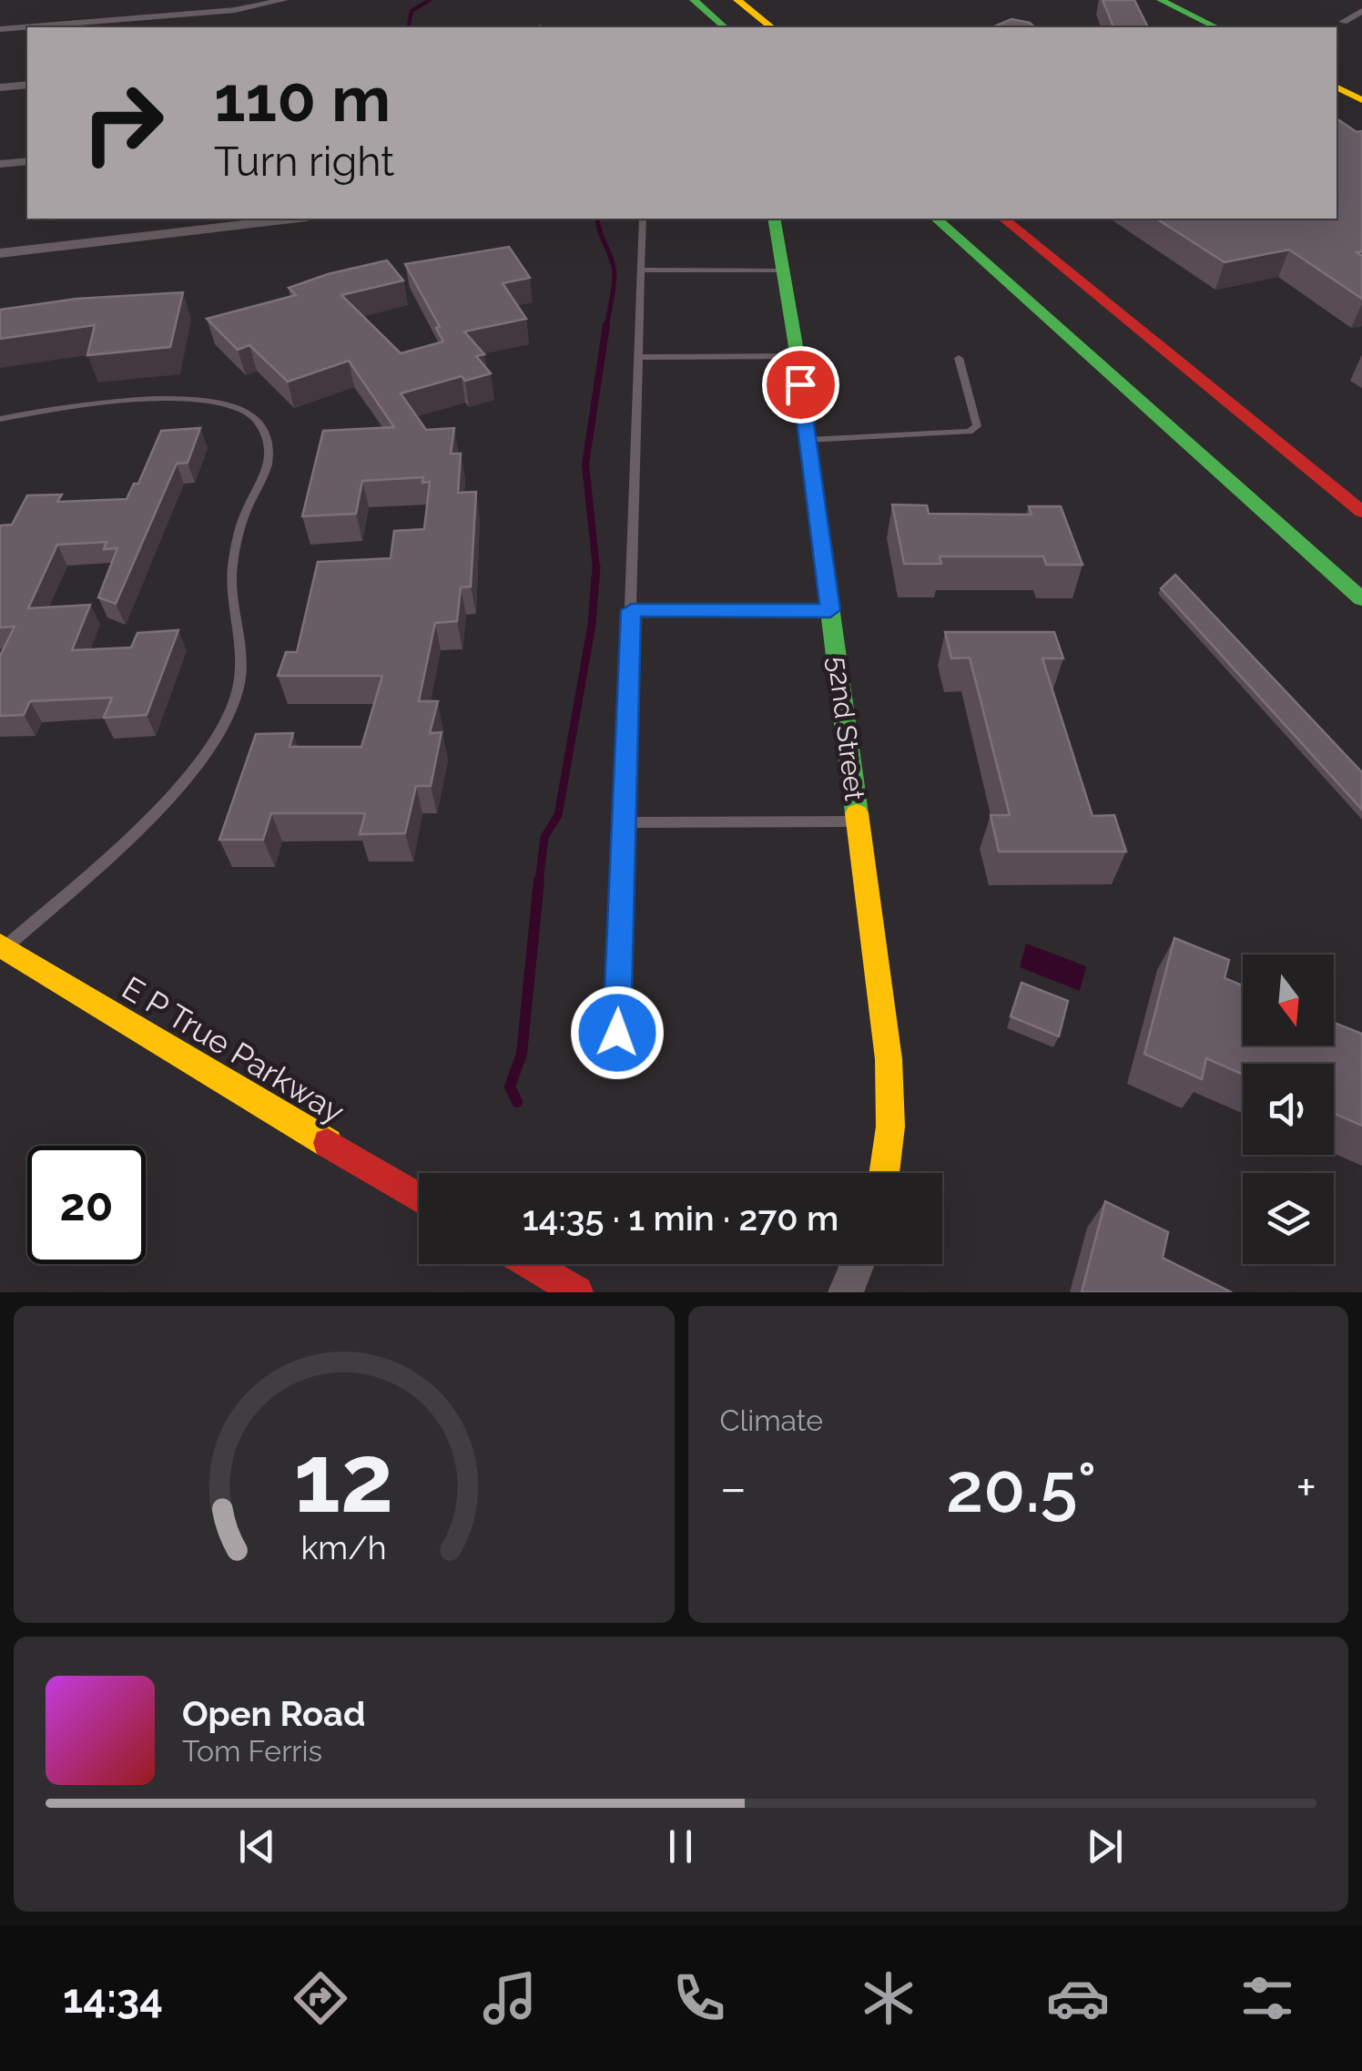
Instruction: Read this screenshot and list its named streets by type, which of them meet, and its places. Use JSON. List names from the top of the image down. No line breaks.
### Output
{"streets":{"main road":["52nd Street","E P True Parkway"]},"north":"bottom","page":{"turn":["110 m","Turn right"],"limit":"20","trip":"14:35 · 1 min · 270 m","tile":"Climate","heat":["−","20.5°","+"],"song":["Open Road","Tom Ferris"],"tabs":"14:34","gauge":["12","km/h"]}}
